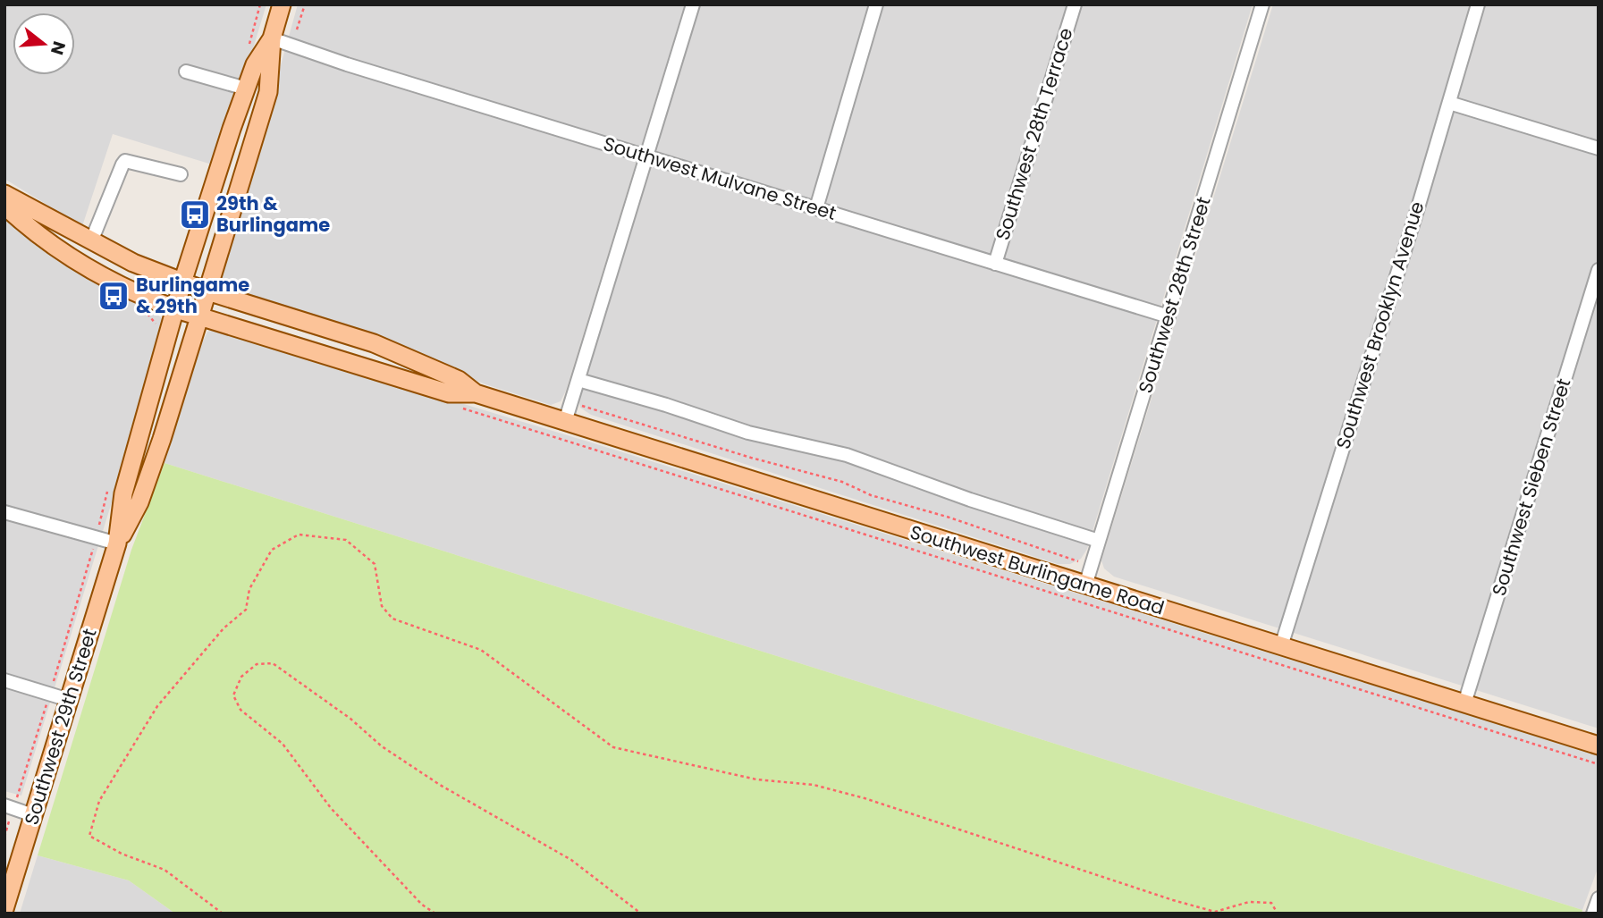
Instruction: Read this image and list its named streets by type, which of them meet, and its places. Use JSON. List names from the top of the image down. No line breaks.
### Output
{"streets":{"main road":["Southwest Burlingame Road","Southwest 29th Street"],"street":["Southwest 28th Terrace","Southwest Mulvane Street","Southwest 28th Street","Southwest Brooklyn Avenue","Southwest Sieben Street"]},"crossings":[["Southwest 28th Terrace","Southwest Mulvane Street"],["Southwest Mulvane Street","Southwest 28th Street"],["Southwest Mulvane Street","Southwest 29th Street"],["Southwest 28th Street","Southwest Burlingame Road"],["Southwest Brooklyn Avenue","Southwest Burlingame Road"],["Southwest Sieben Street","Southwest Burlingame Road"],["Southwest Burlingame Road","Southwest 29th Street"]],"places":{"bus stop":["29th & Burlingame","Burlingame & 29th"]},"north":"right"}
